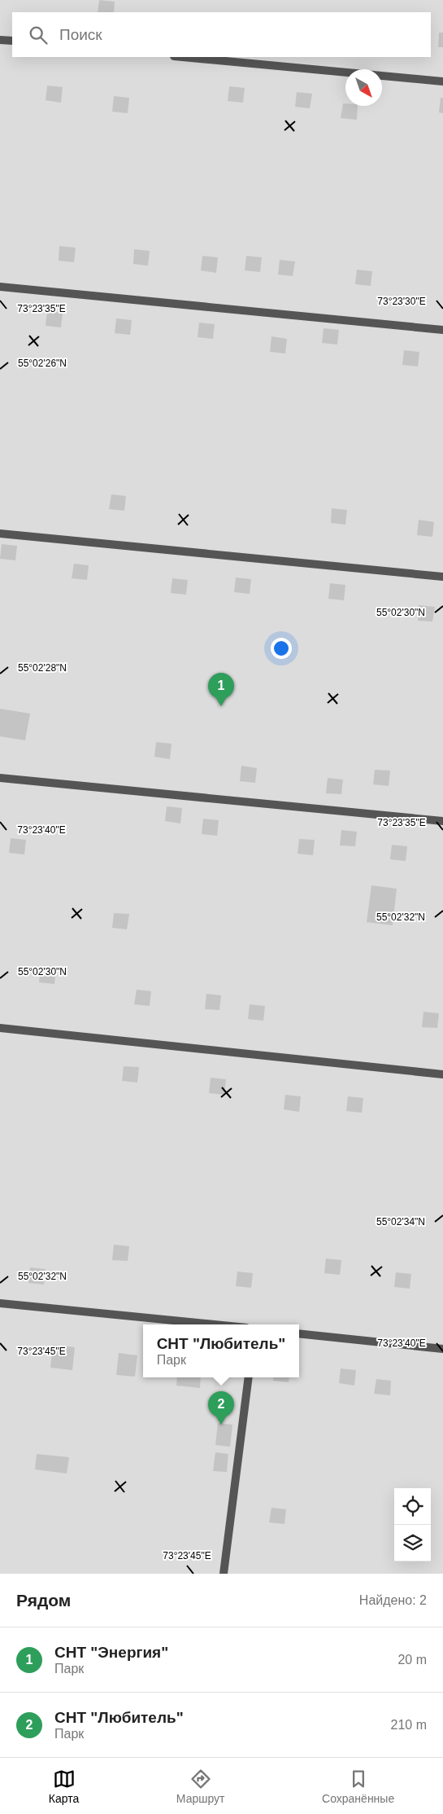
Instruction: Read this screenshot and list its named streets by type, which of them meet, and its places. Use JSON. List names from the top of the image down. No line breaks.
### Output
{"north":"bottom right","page":{"search":"Поиск","pins":["1","2"],"popup":["СНТ \"Любитель\"","Парк"],"heading":["Рядом","Найдено: 2"],"list":[{"mark":"1","name":"СНТ \"Энергия\"","note":"Парк","value":"20 m"},{"mark":"2","name":"СНТ \"Любитель\"","note":"Парк","value":"210 m"}],"nav":["Карта","Маршрут","Сохранённые"]},"coordinates":["73°23'30\"E","73°23'35\"E","55°02'26\"N","55°02'30\"N","55°02'28\"N","73°23'40\"E","55°02'32\"N","55°02'34\"N","73°23'45\"E"]}
